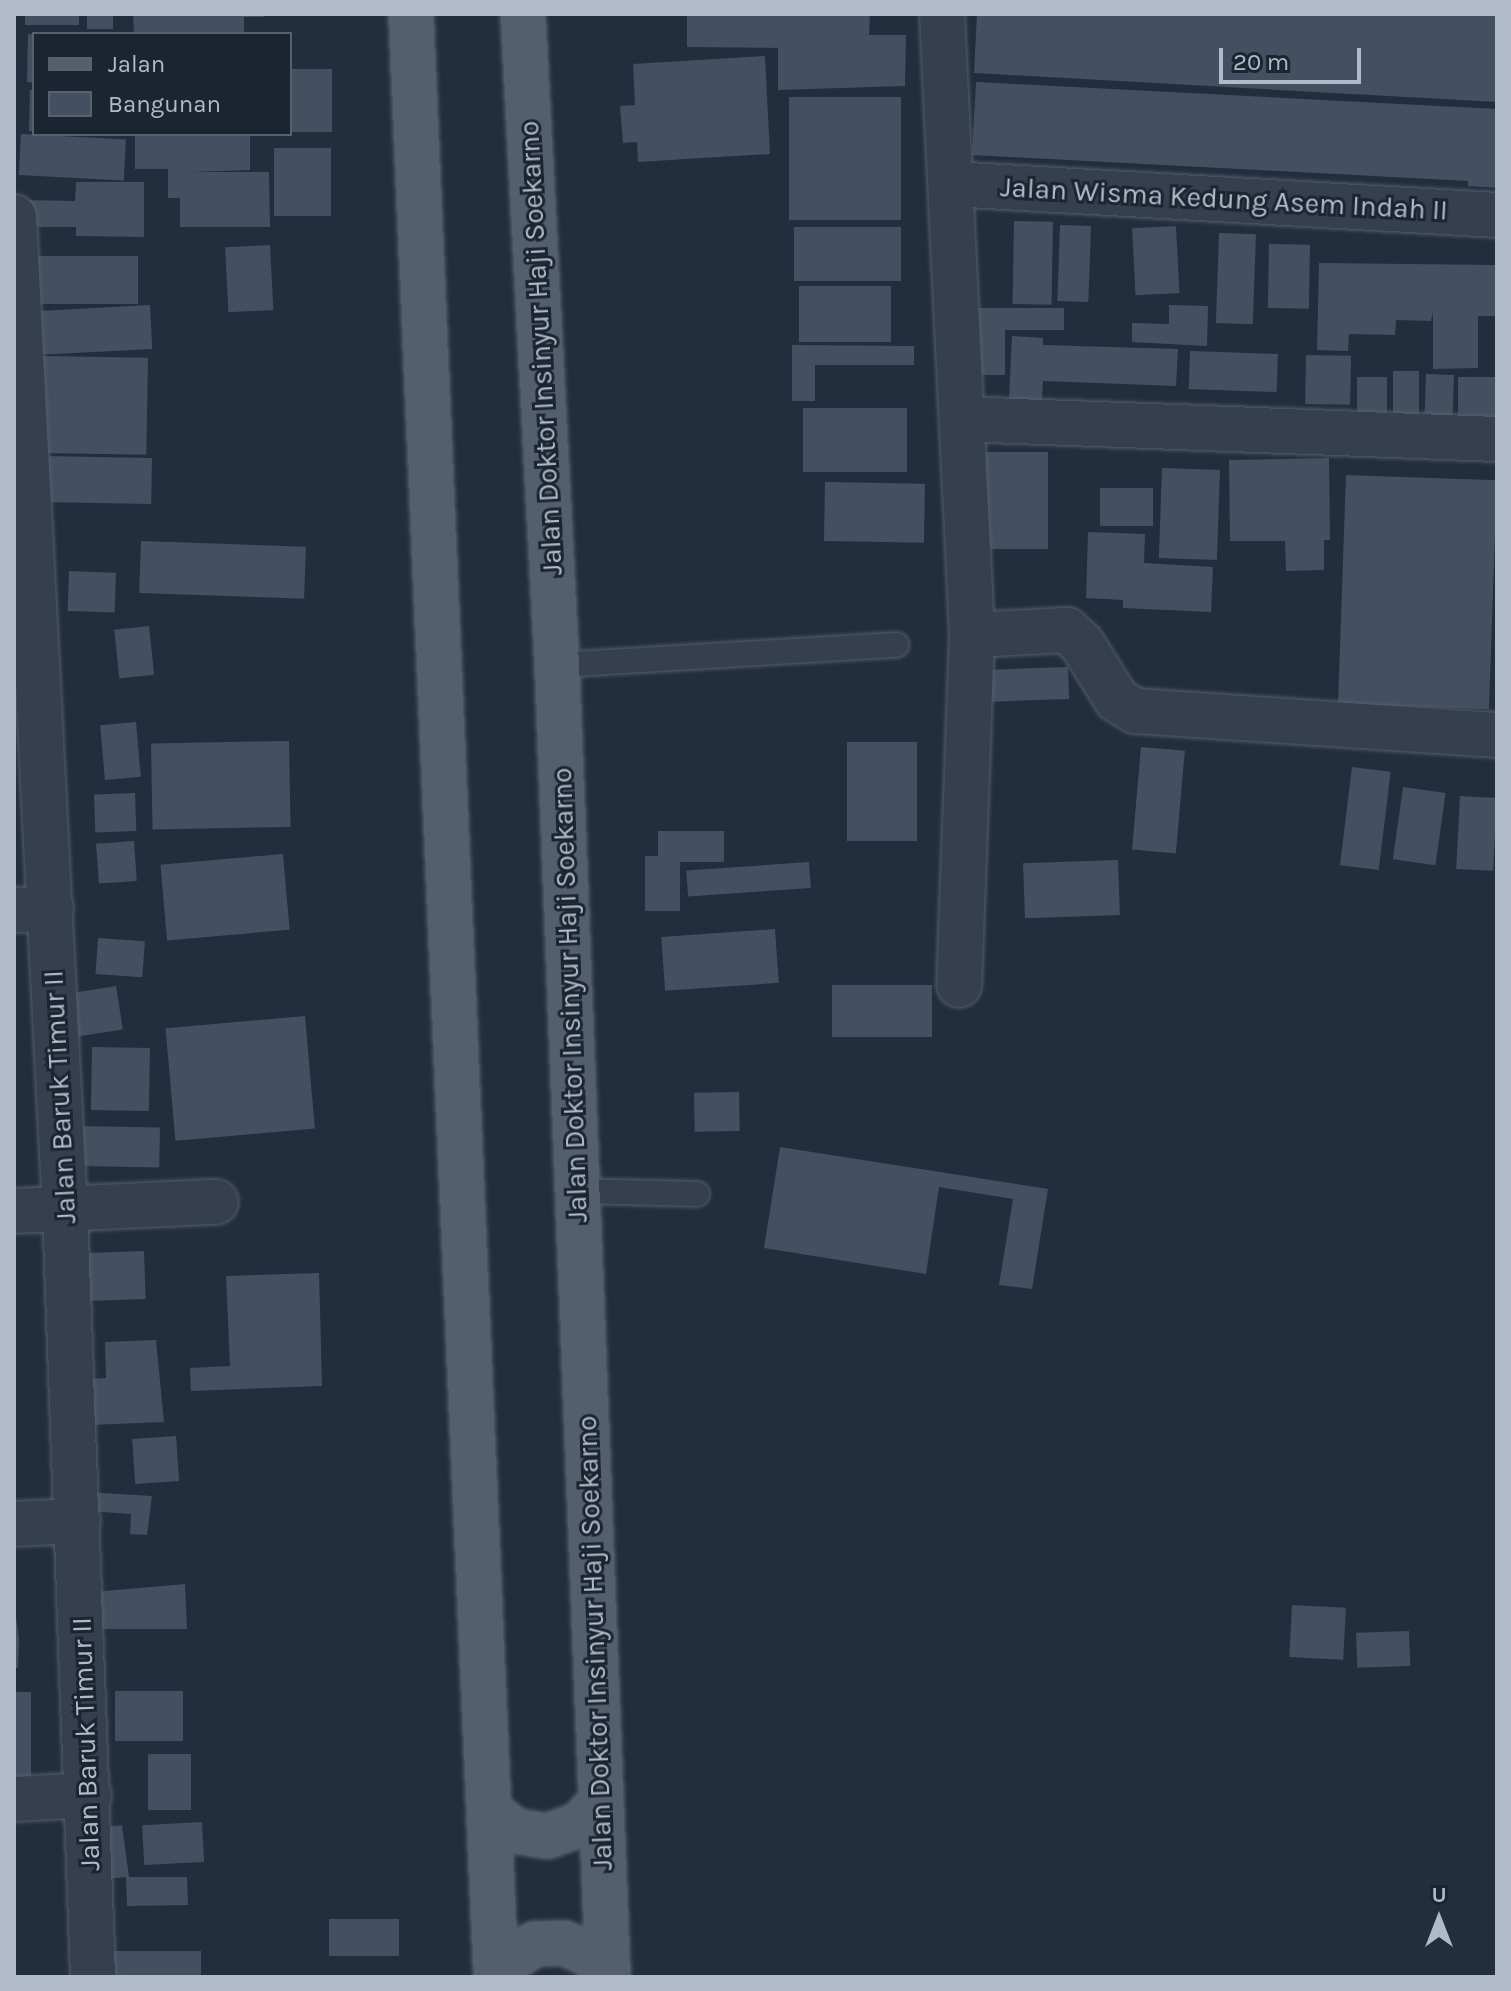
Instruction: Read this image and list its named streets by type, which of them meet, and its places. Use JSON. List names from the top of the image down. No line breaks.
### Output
{"streets":{"main road":["Jalan Doktor Insinyur Haji Soekarno"],"street":["Jalan Wisma Kedung Asem Indah II","Jalan Baruk Timur II"]},"legend":["Jalan","Bangunan"],"scale_bar":"20 m","north":"top"}
